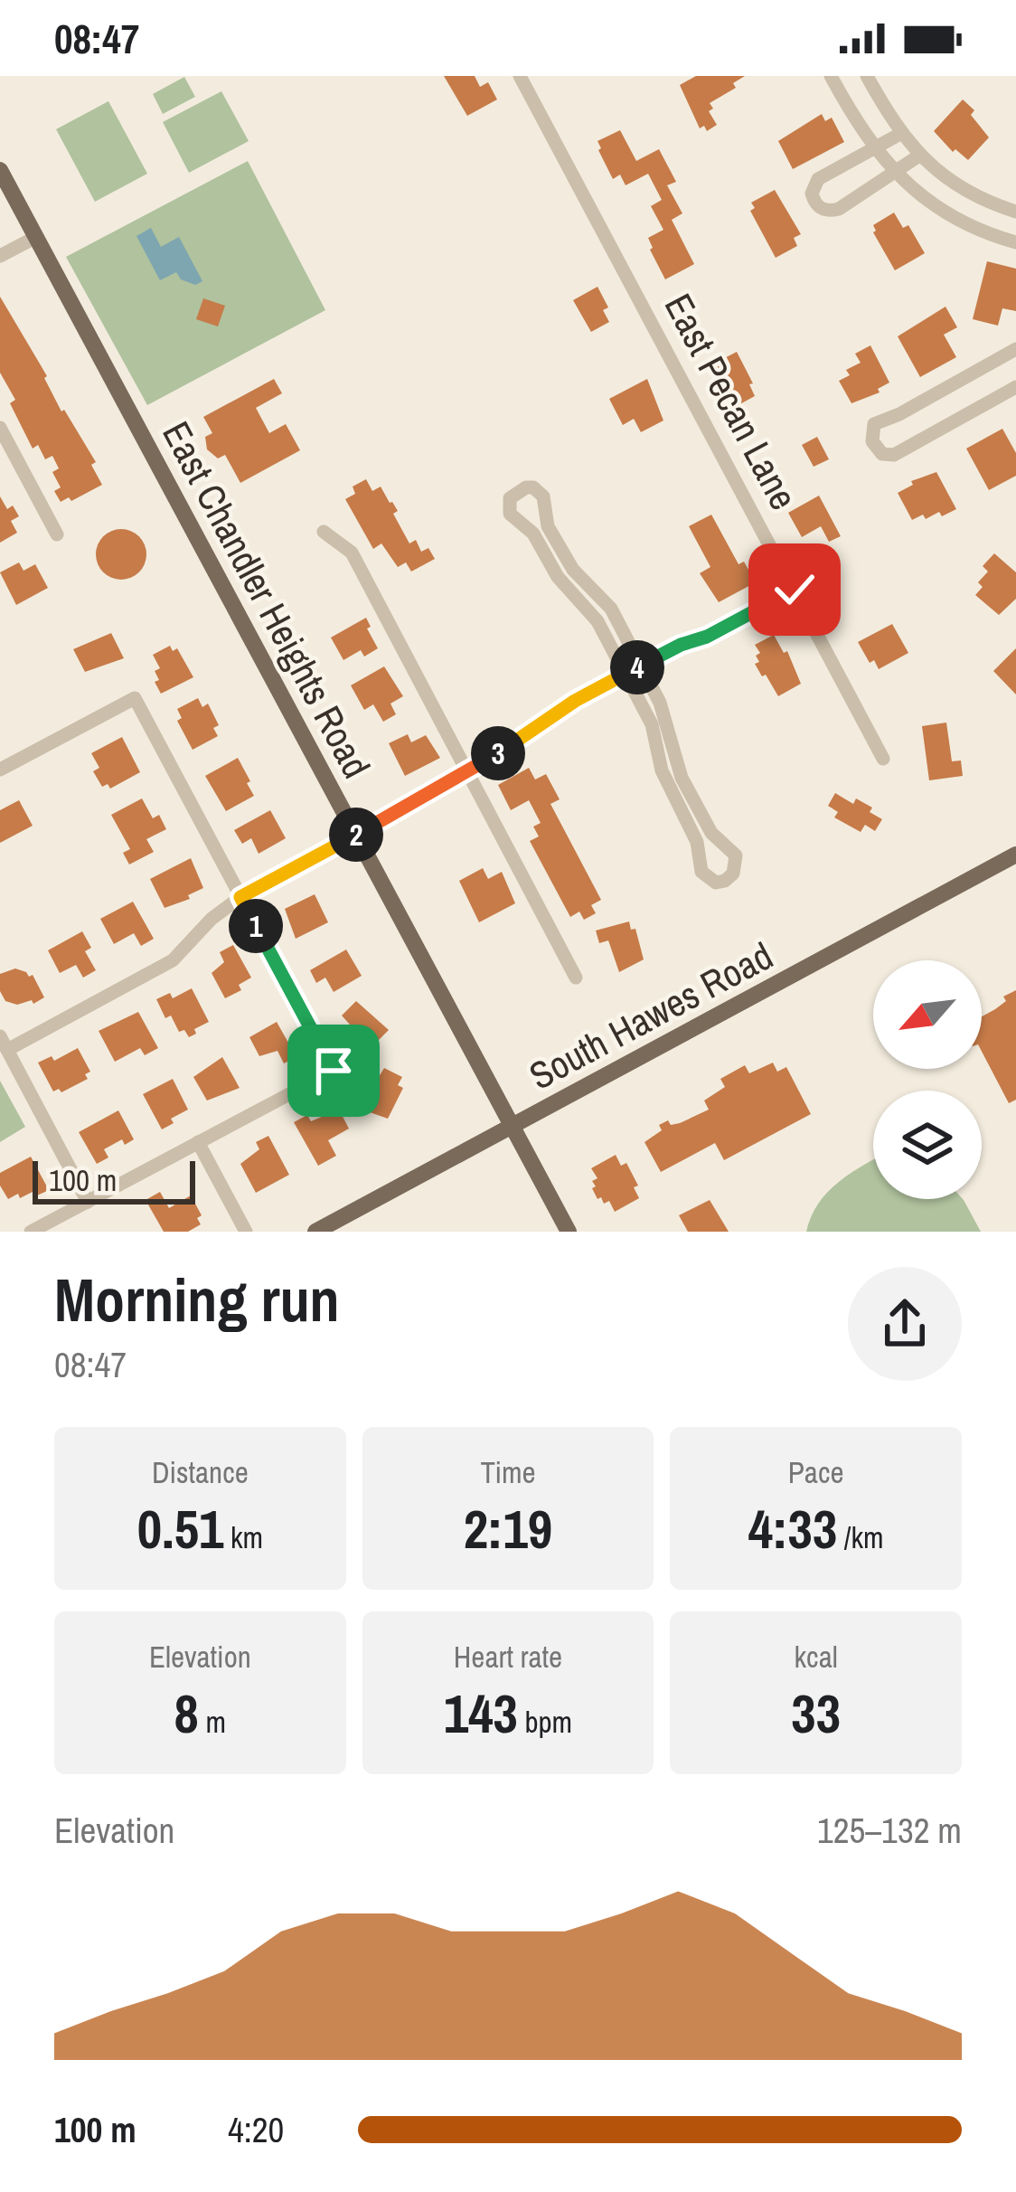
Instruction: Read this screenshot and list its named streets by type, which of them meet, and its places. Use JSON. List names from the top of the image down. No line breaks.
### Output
{"streets":{"main road":["East Chandler Heights Road","South Hawes Road"],"street":["East Pecan Lane"]},"crossings":[["East Chandler Heights Road","South Hawes Road"]],"scale_bar":"100 m","north":"bottom left","page":{"status":"08:47","pins":["4","3","2","1"],"scale":"100 m","heading":["Morning run","08:47"],"stats":[["Distance","0.51 km"],["Time","2:19"],["Pace","4:33 /km"],["Elevation","8 m"],["Heart rate","143 bpm"],["kcal","33"]],"chart":["Elevation","125–132 m"],"list":[{"name":"100 m","note":"4:20"}]}}
